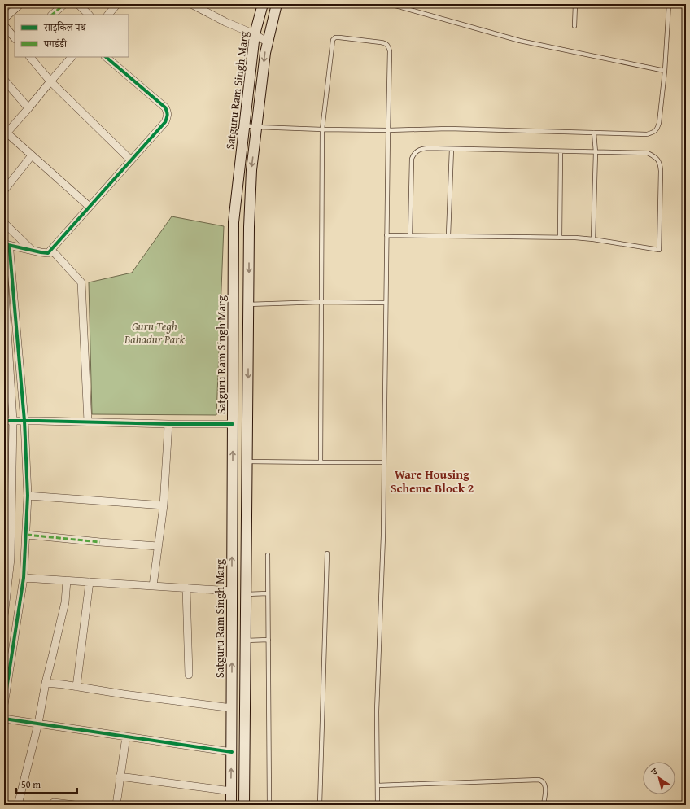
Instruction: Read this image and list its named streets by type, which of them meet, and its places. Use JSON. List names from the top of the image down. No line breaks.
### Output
{"streets":{"main road":["Satguru Ram Singh Marg"]},"districts":["Ware Housing Scheme Block 2"],"parks":["Guru Tegh Bahadur Park"],"legend":["साइकिल पथ","पगडंडी"],"scale_bar":"50 m","north":"top left"}
